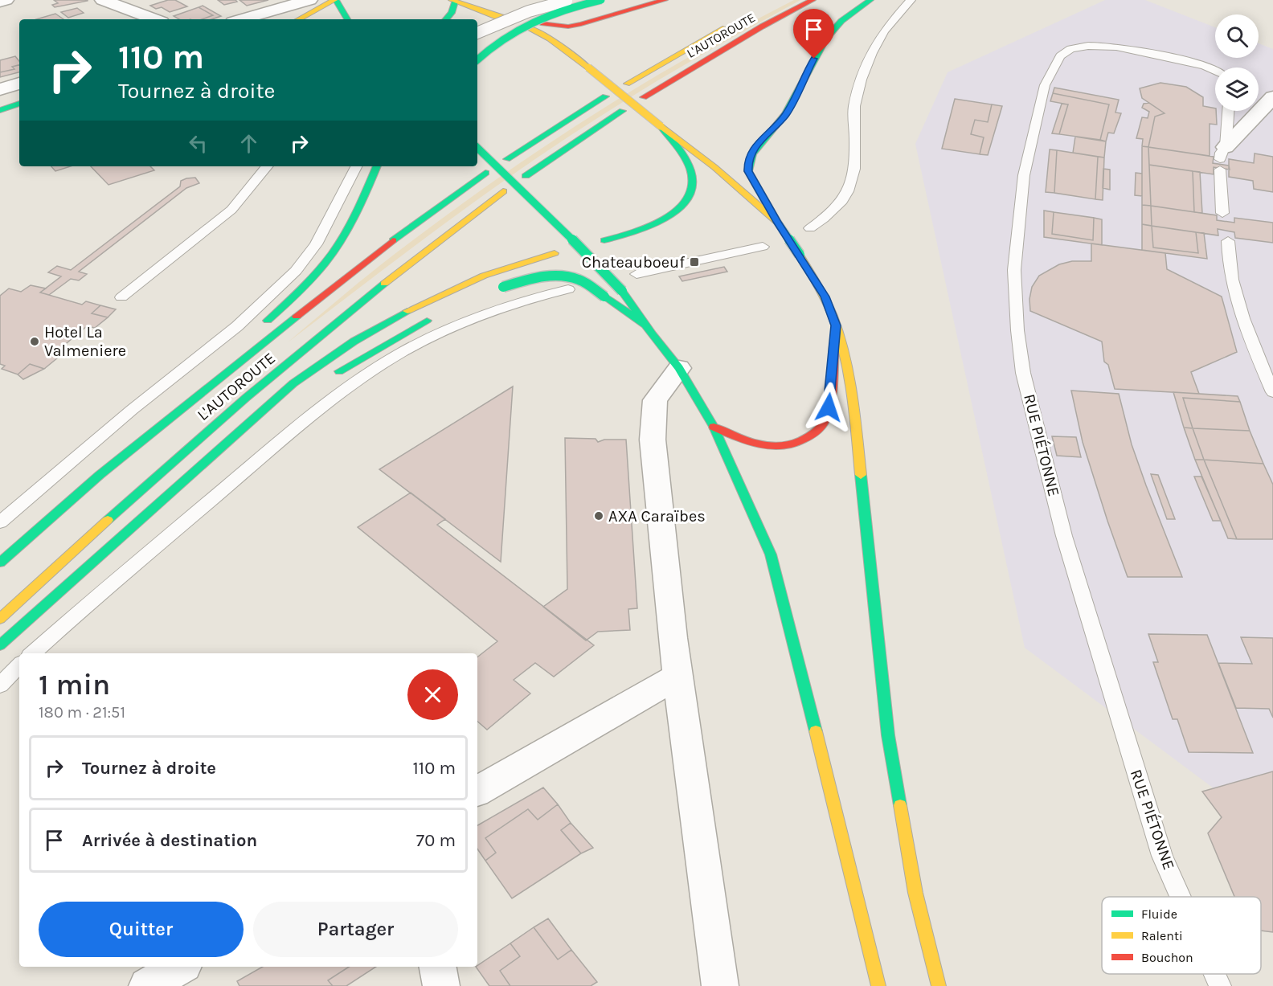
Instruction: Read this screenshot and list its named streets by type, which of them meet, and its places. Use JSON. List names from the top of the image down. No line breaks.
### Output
{"streets":{"main road":["L'AUTOROUTE"],"lane":["RUE PIÉTONNE"]},"places":{"transit":["Chateauboeuf"],"other":["Hotel La Valmeniere","AXA Caraïbes"]},"legend":["Fluide","Ralenti","Bouchon"],"page":{"turn":["110 m","Tournez à droite"],"heading":["1 min","180 m · 21:51"],"list":[{"name":"Tournez à droite","value":"110 m"},{"name":"Arrivée à destination","value":"70 m"}],"buttons":["Quitter","Partager"]}}
